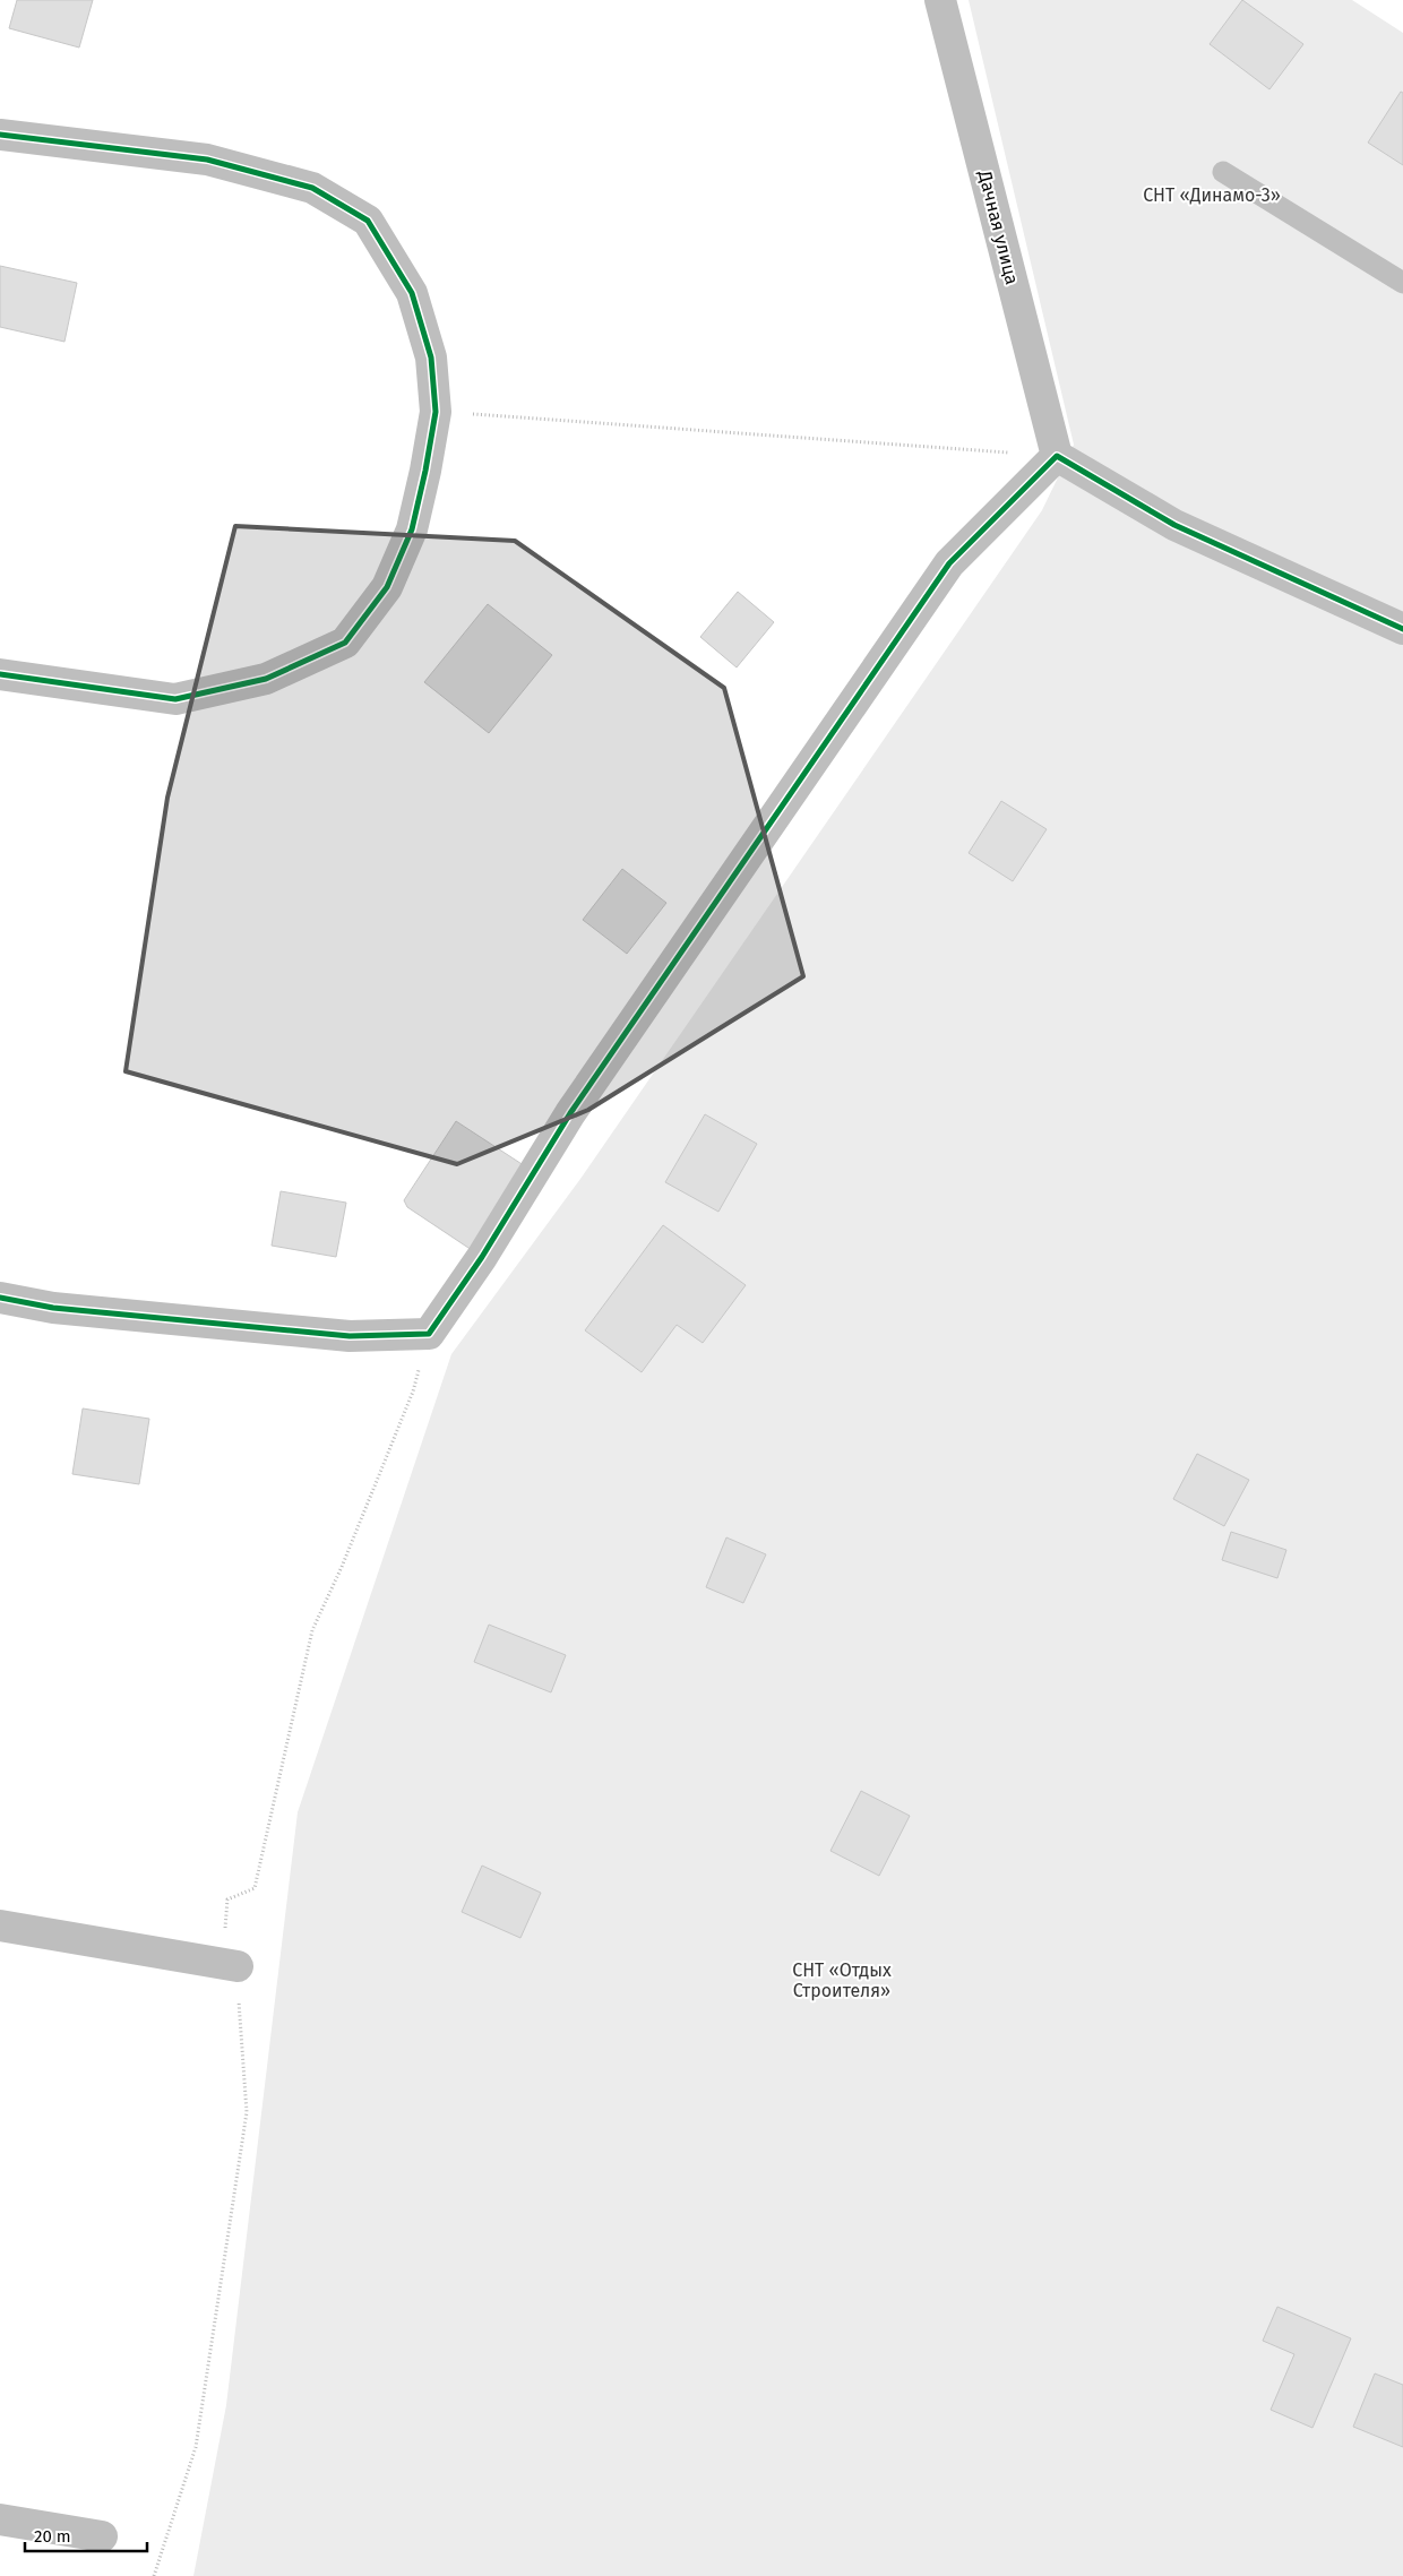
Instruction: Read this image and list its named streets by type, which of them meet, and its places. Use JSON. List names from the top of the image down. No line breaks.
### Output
{"streets":{"street":["Дачная улица"]},"parks":["СНТ «Динамо-3»","СНТ «Отдых Строителя»"],"scale_bar":"20 m"}
